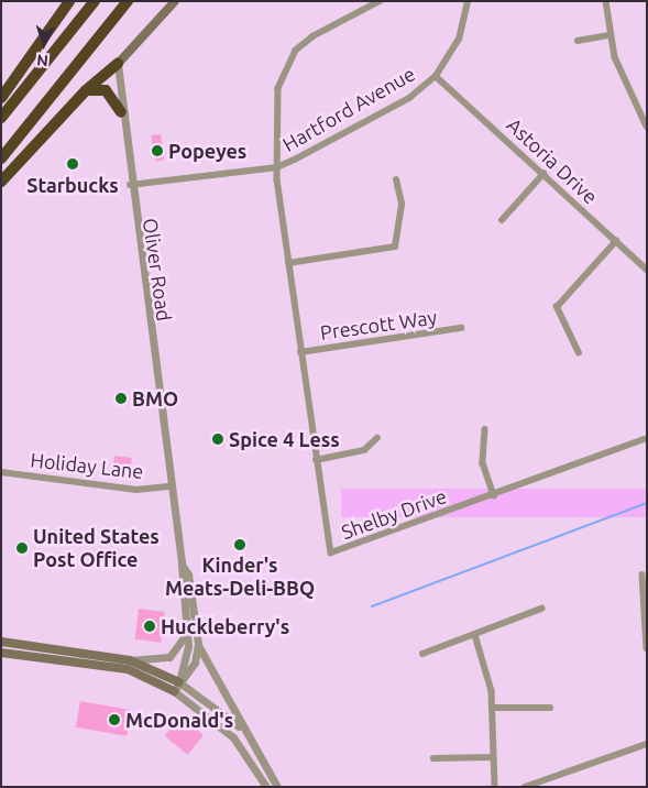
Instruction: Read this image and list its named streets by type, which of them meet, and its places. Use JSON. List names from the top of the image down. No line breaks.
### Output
{"streets":{"street":["Hartford Avenue","Astoria Drive","Oliver Road","Prescott Way","Holiday Lane","Shelby Drive"]},"crossings":[["Hartford Avenue","Astoria Drive"],["Hartford Avenue","Oliver Road"],["Hartford Avenue","Shelby Drive"],["Oliver Road","Holiday Lane"],["Prescott Way","Shelby Drive"]],"places":["Popeyes","Starbucks","BMO","Spice 4 Less","Kinder's Meats-Deli-BBQ","United States Post Office","Huckleberry's","McDonald's"],"north":"bottom"}
